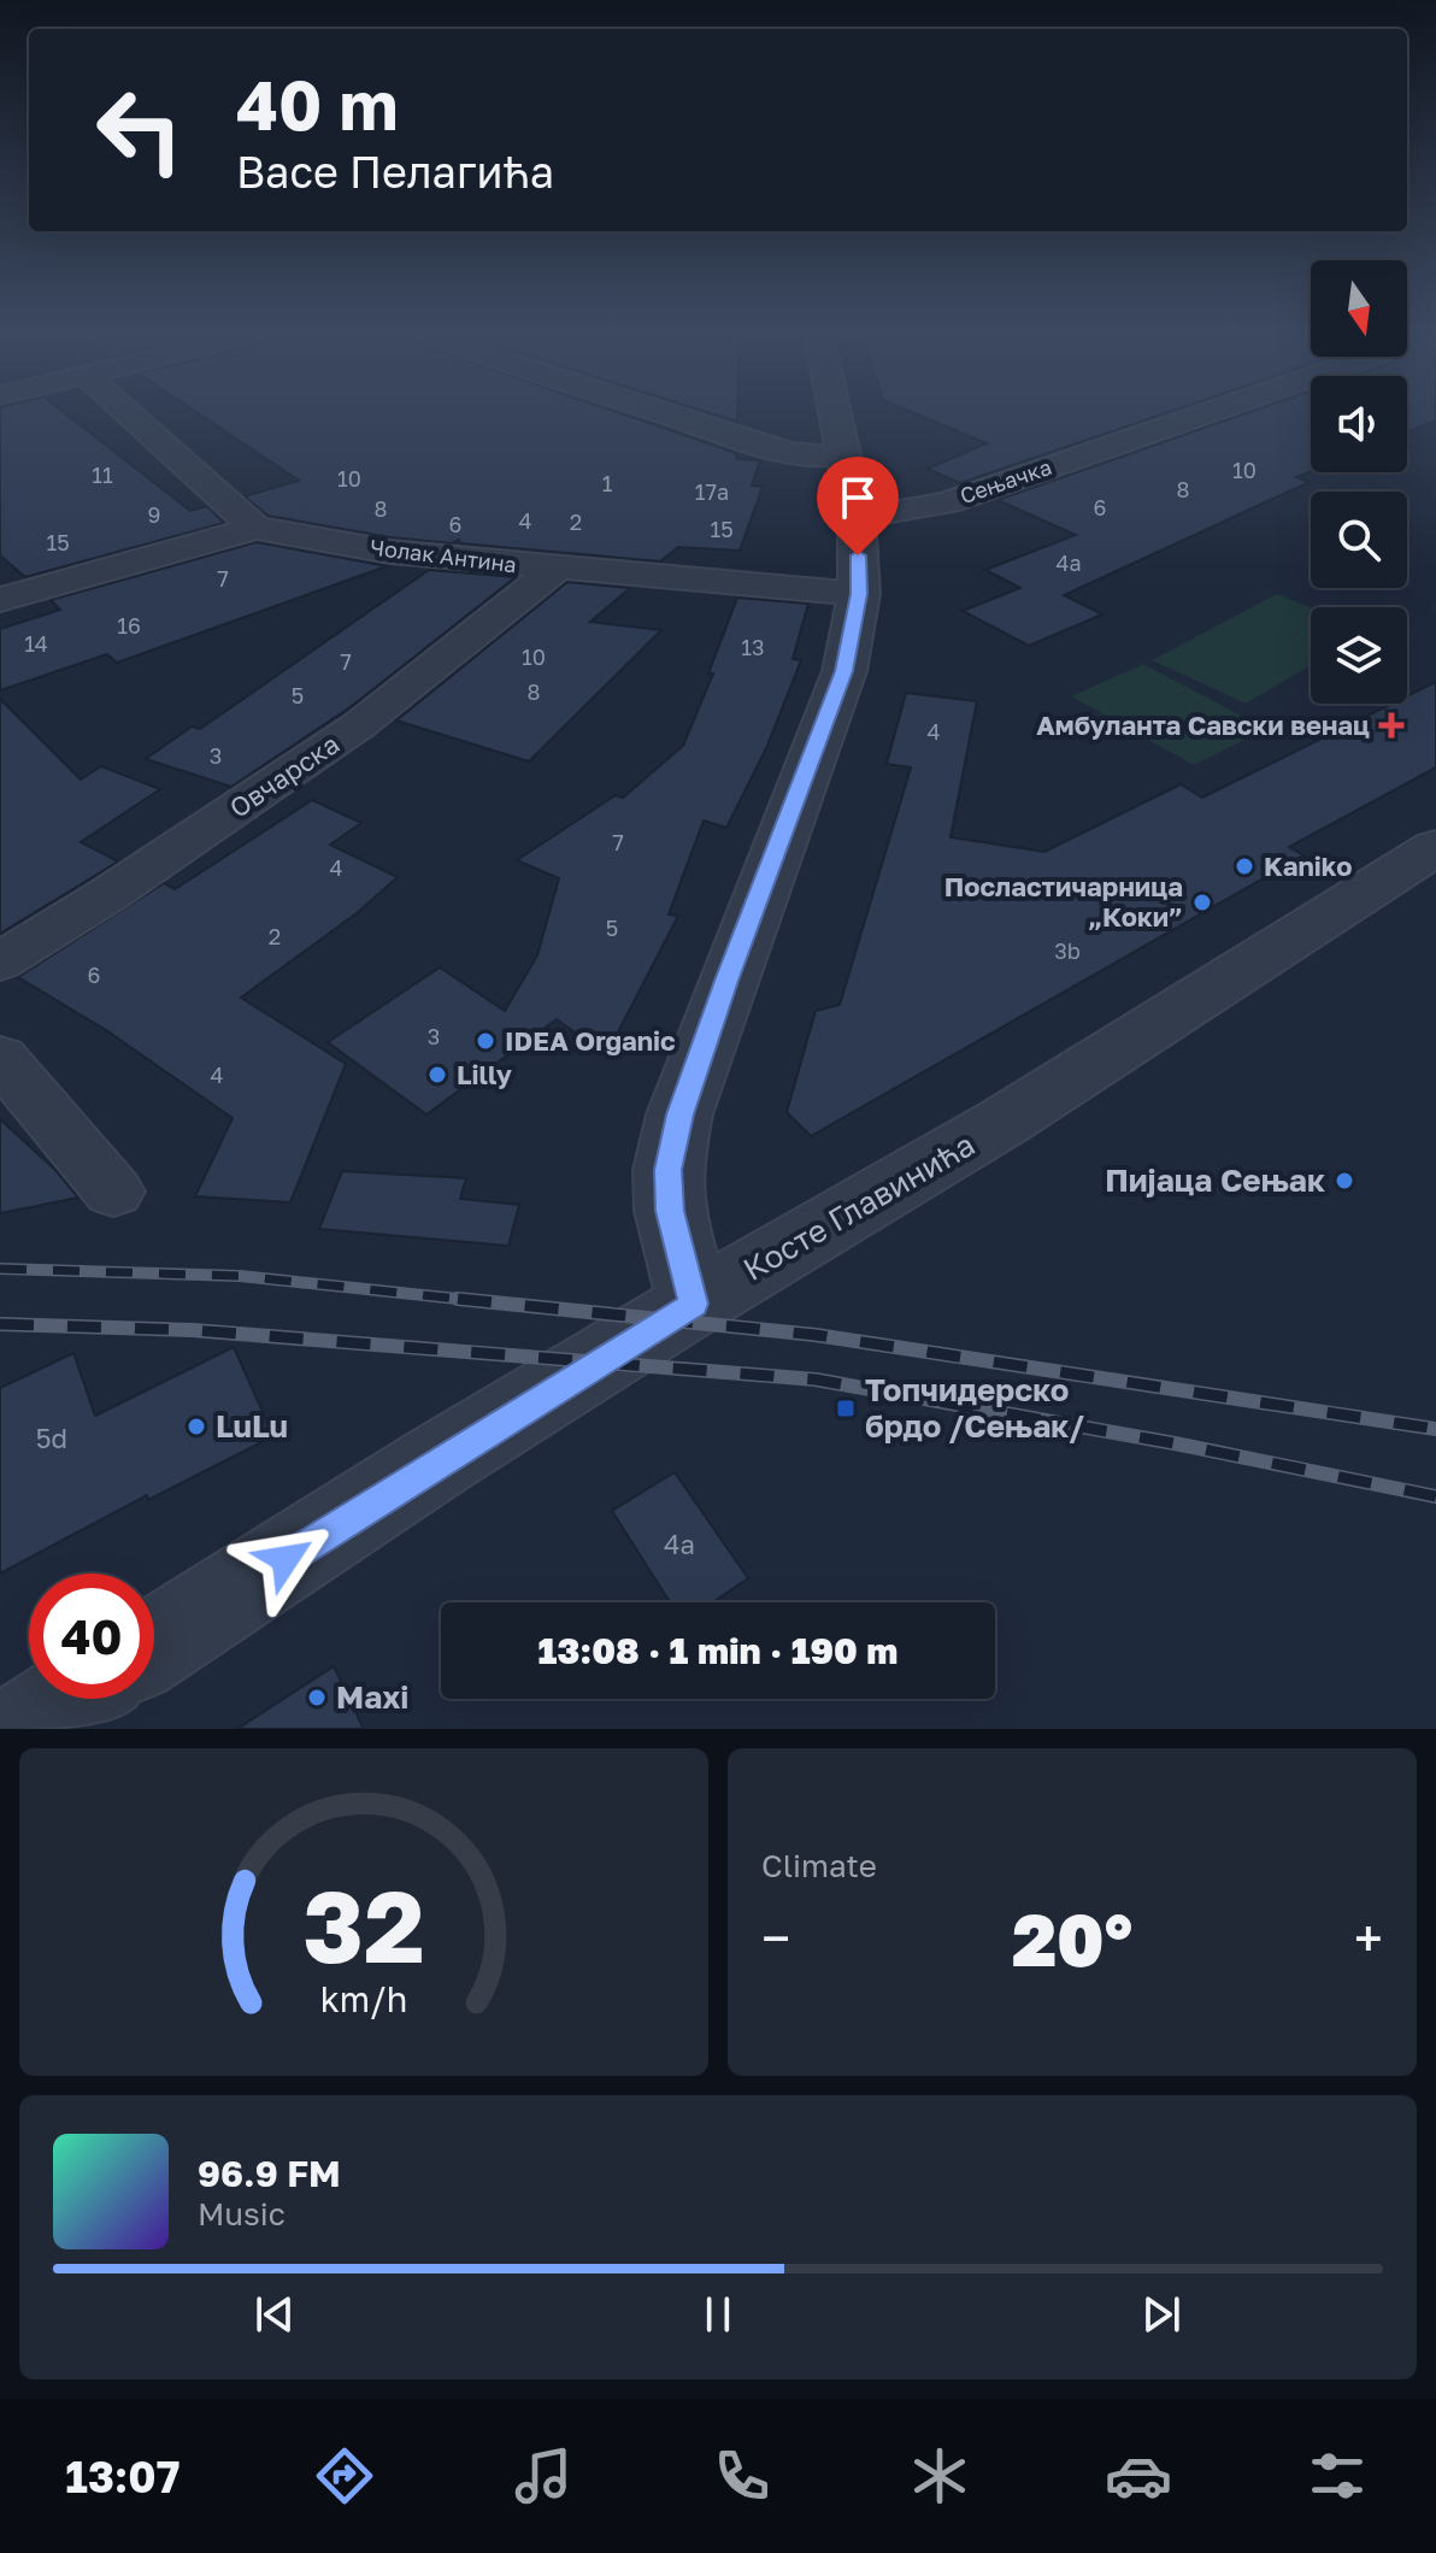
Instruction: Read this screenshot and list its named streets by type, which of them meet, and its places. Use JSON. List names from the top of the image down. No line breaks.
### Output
{"streets":{"street":["Сењачка","Чолак Антина","Овчарска","Косте Главинића"]},"crossings":[["Чолак Антина","Овчарска"]],"places":{"health":["Амбуланта Савски венац"],"other":["Kaniko","Посластичарница „Коки”","IDEA Organic","Lilly","Пијаца Сењак","LuLu","Maxi"],"transit":["Топчидерско брдо /Сењак/"]},"house_numbers":["10","11","10","1","8","17a","6","8","9","4","2","6","15","15","4a","7","16","14","13","10","7","8","5","4","3","7","4","5","2","3b","6","3","4","5d","4a"],"north":"bottom","page":{"turn":["40 m","Васе Пелагића"],"limit":"40","trip":"13:08 · 1 min · 190 m","tile":"Climate","heat":["−","20°","+"],"song":["96.9 FM","Music"],"tabs":"13:07","gauge":["32","km/h"]}}
